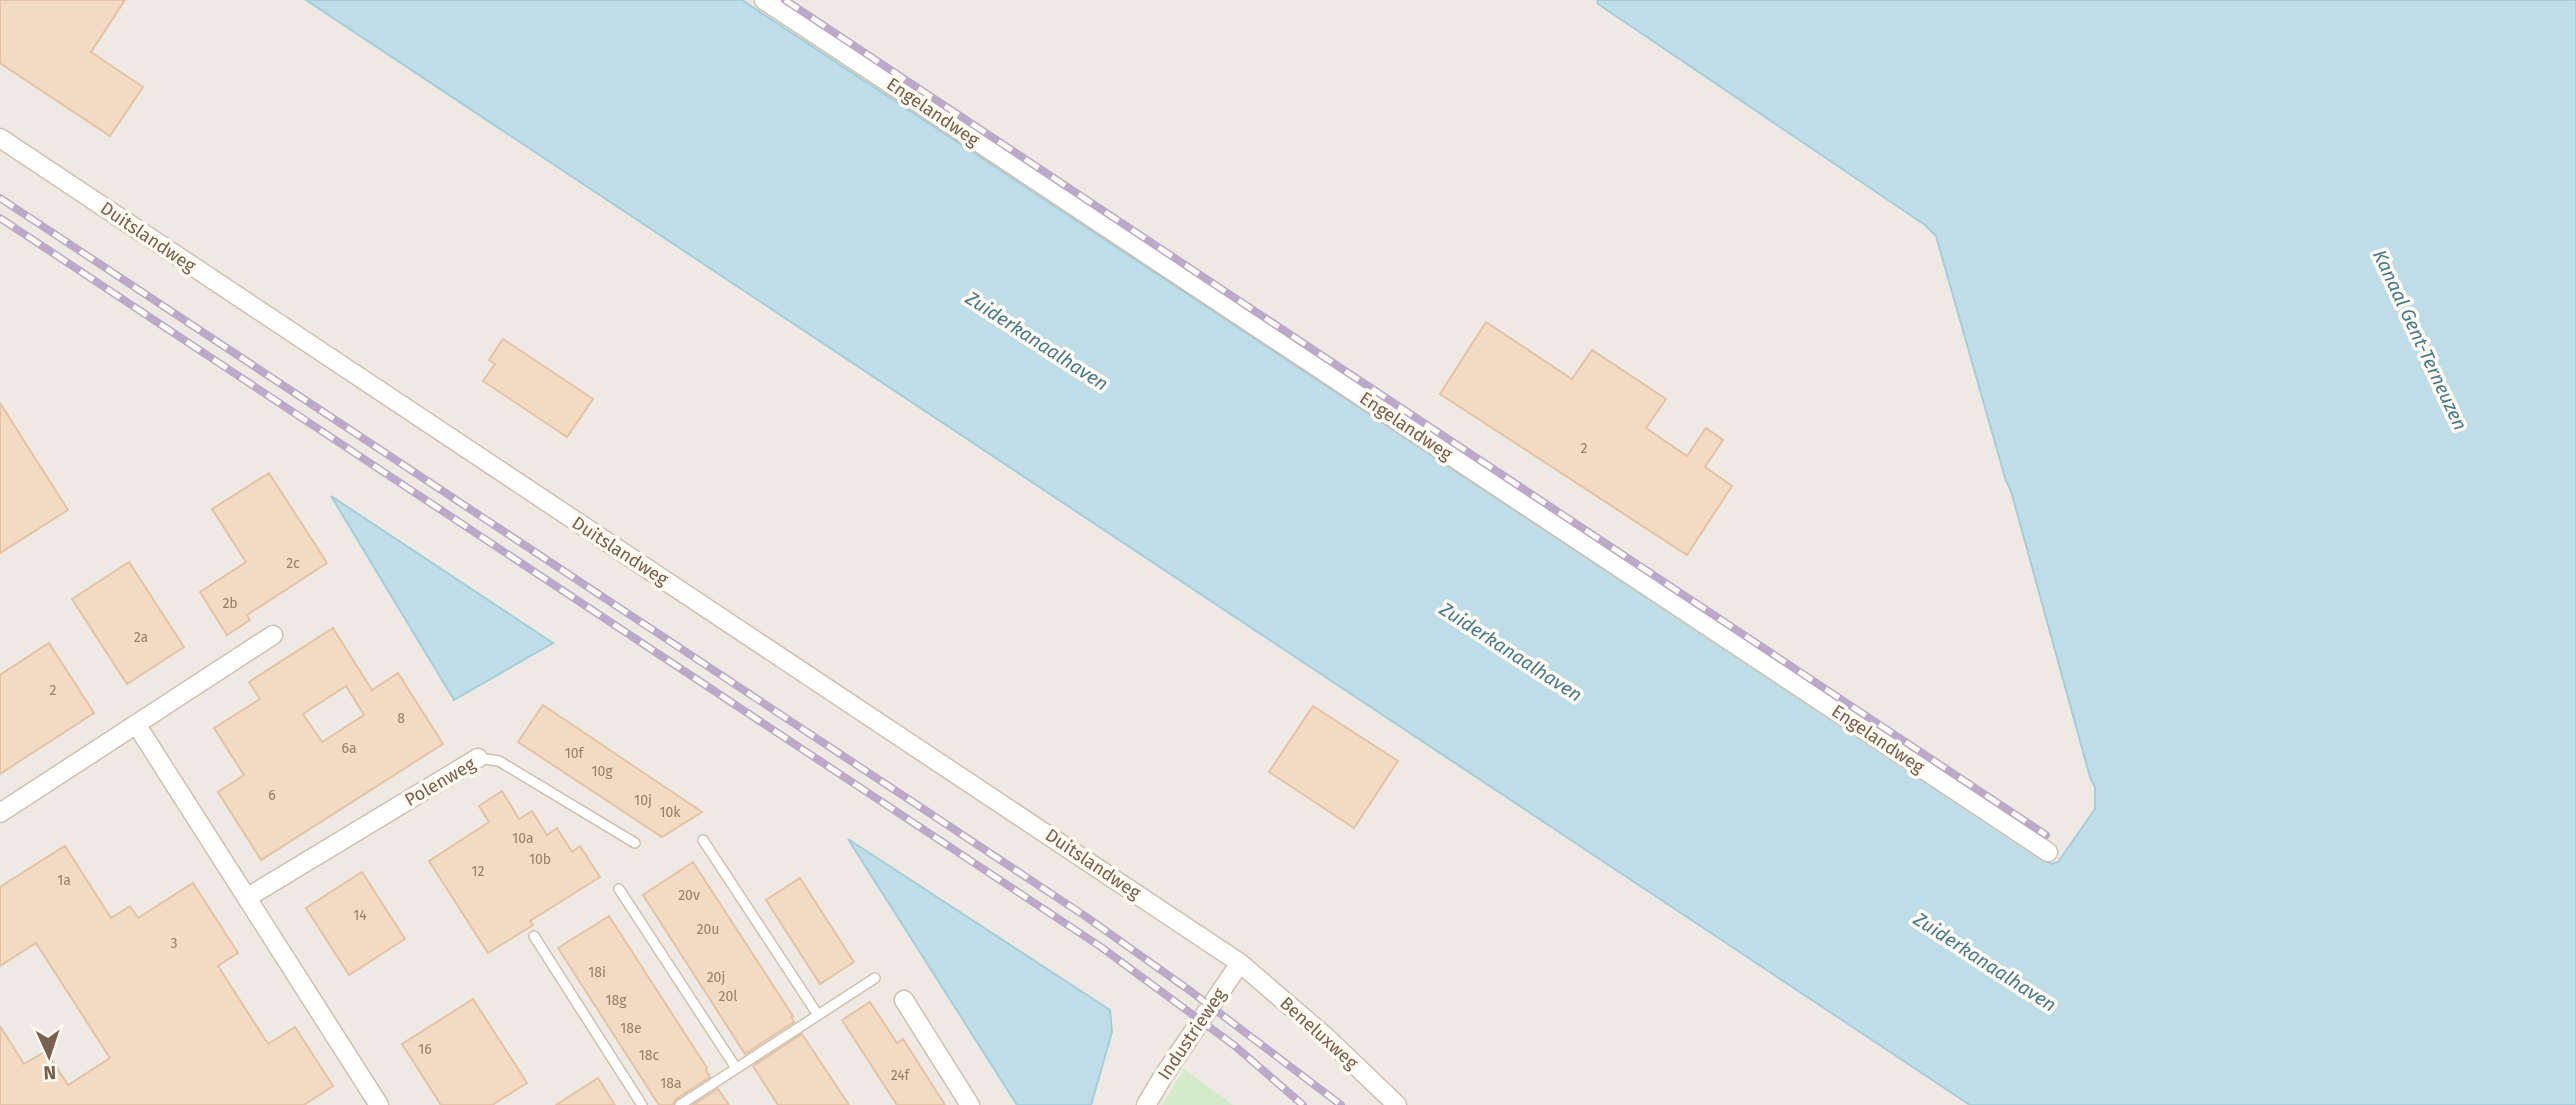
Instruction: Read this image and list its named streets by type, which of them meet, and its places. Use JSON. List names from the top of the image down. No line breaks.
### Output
{"streets":{"street":["Engelandweg","Duitslandweg","Polenweg","Beneluxweg","Industrieweg"]},"crossings":[["Duitslandweg","Beneluxweg"],["Duitslandweg","Industrieweg"],["Beneluxweg","Industrieweg"]],"water":["Kanaal Gent-Terneuzen","Zuiderkanaalhaven"],"house_numbers":["2","2c","2b","2a","2","8","6a","10f","10g","6","10j","10k","10a","10b","12","1a","20v","14","20u","3","18i","20j","20l","18g","18e","16","18c","24f","18a"],"north":"bottom"}
